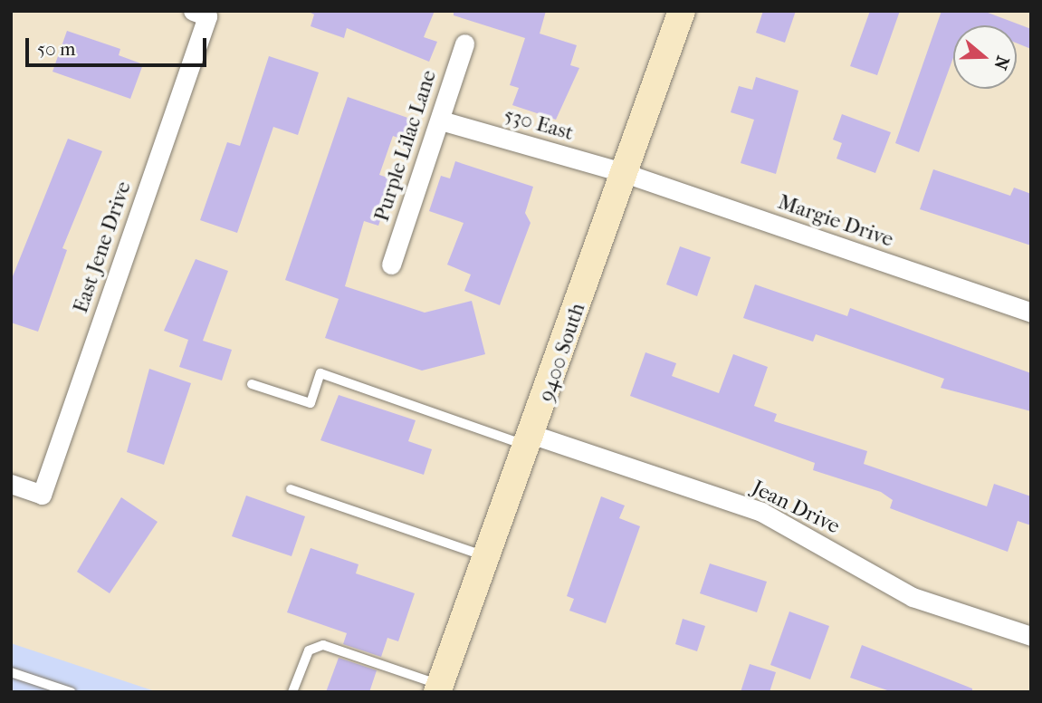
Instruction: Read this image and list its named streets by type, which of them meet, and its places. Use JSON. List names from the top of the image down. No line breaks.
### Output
{"streets":{"street":["530 East","Purple Lilac Lane","Margie Drive","East Jene Drive","9400 South","Jean Drive"]},"crossings":[["530 East","Purple Lilac Lane"],["530 East","Margie Drive"],["530 East","9400 South"],["Margie Drive","9400 South"],["9400 South","Jean Drive"]],"scale_bar":"50 m","north":"right"}
